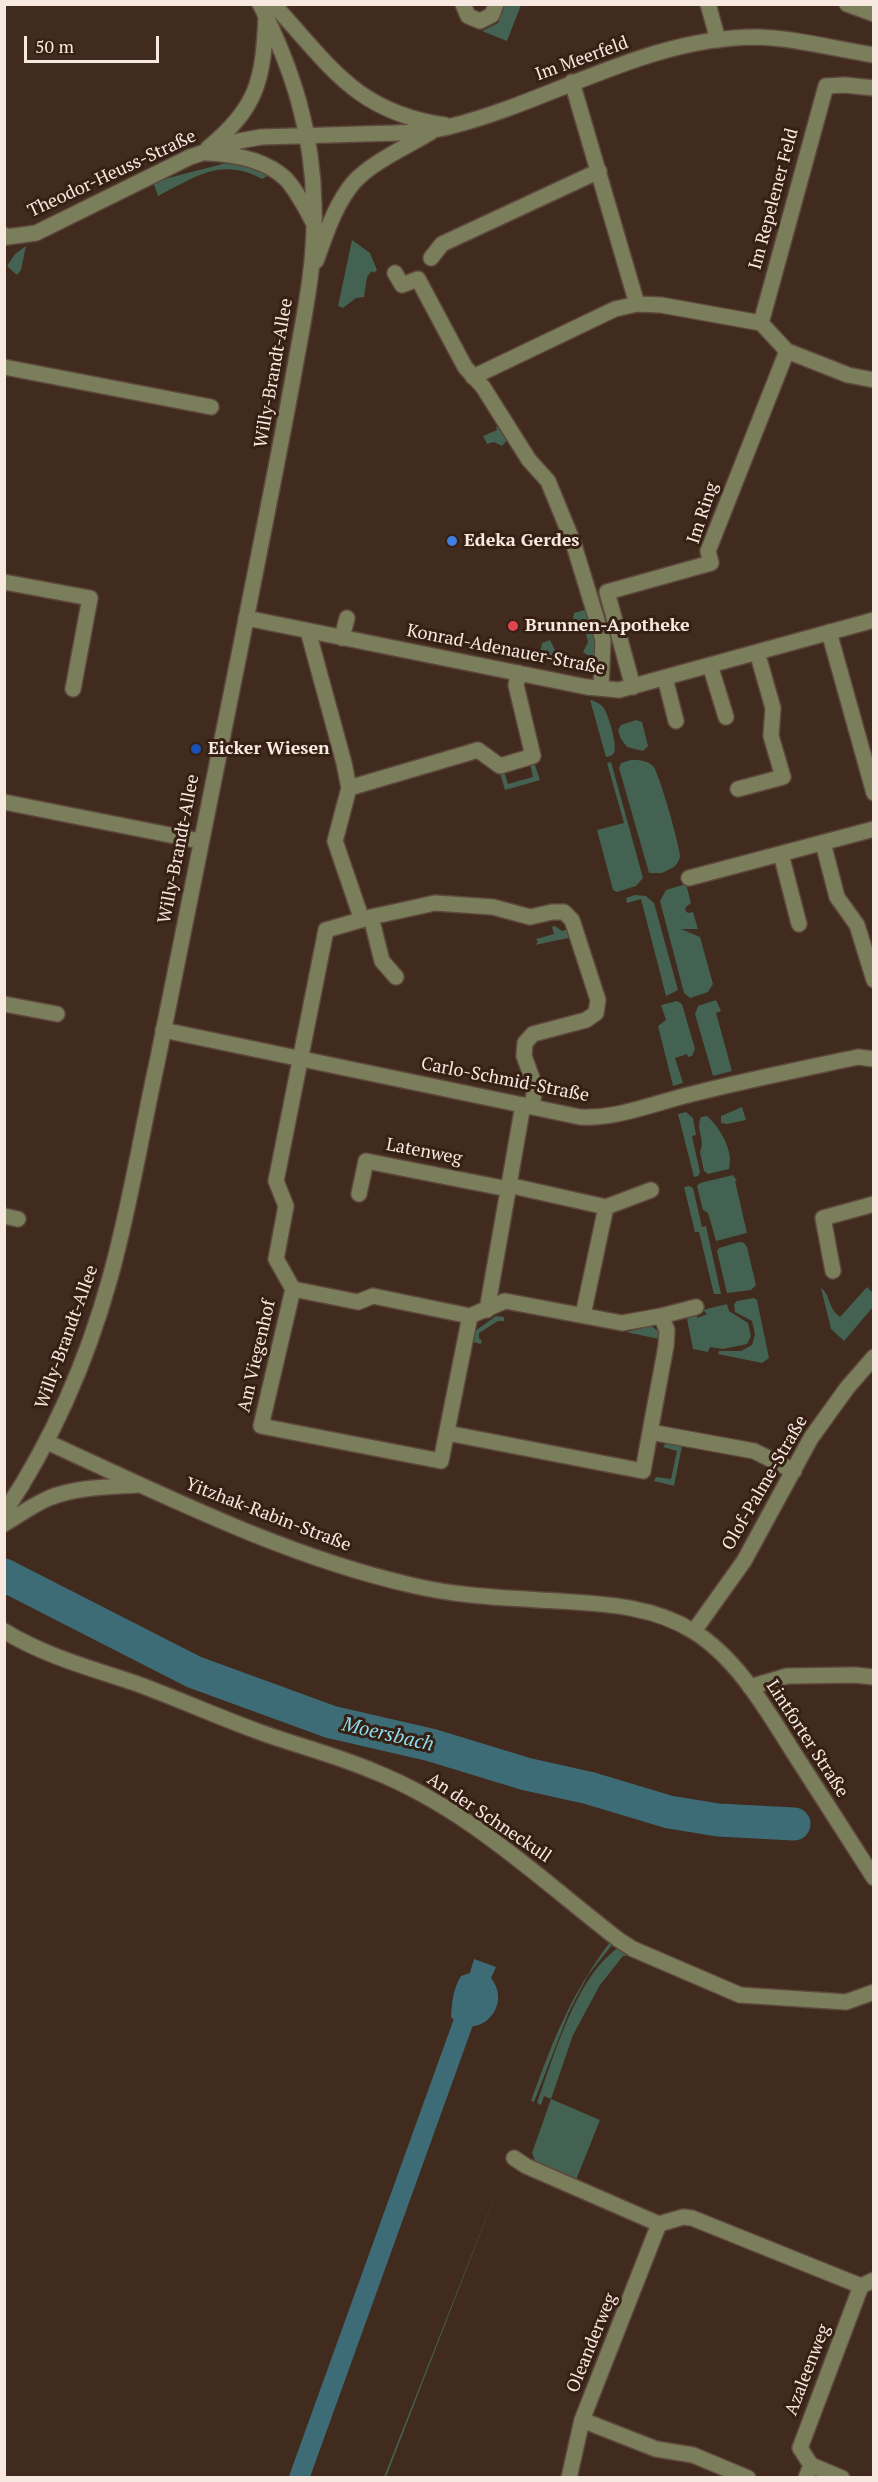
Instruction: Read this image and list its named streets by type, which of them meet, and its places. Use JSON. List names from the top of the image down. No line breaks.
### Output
{"streets":{"street":["Im Meerfeld","Theodor-Heuss-Straße","Im Repelener Feld","Willy-Brandt-Allee","Im Ring","Konrad-Adenauer-Straße","Carlo-Schmid-Straße","Latenweg","Am Viegenhof","Olof-Palme-Straße","Yitzhak-Rabin-Straße","Lintforter Straße","An der Schneckull","Oleanderweg","Azaleenweg"]},"crossings":[["Im Meerfeld","Theodor-Heuss-Straße"],["Im Meerfeld","Willy-Brandt-Allee"],["Theodor-Heuss-Straße","Willy-Brandt-Allee"],["Willy-Brandt-Allee","Konrad-Adenauer-Straße"],["Willy-Brandt-Allee","Carlo-Schmid-Straße"],["Willy-Brandt-Allee","Yitzhak-Rabin-Straße"],["Im Ring","Konrad-Adenauer-Straße"],["Carlo-Schmid-Straße","Am Viegenhof"],["Olof-Palme-Straße","Yitzhak-Rabin-Straße"],["Olof-Palme-Straße","Lintforter Straße"],["Yitzhak-Rabin-Straße","Lintforter Straße"]],"water":["Moersbach"],"places":["Edeka Gerdes","Brunnen-Apotheke","Eicker Wiesen"],"scale_bar":"50 m"}
